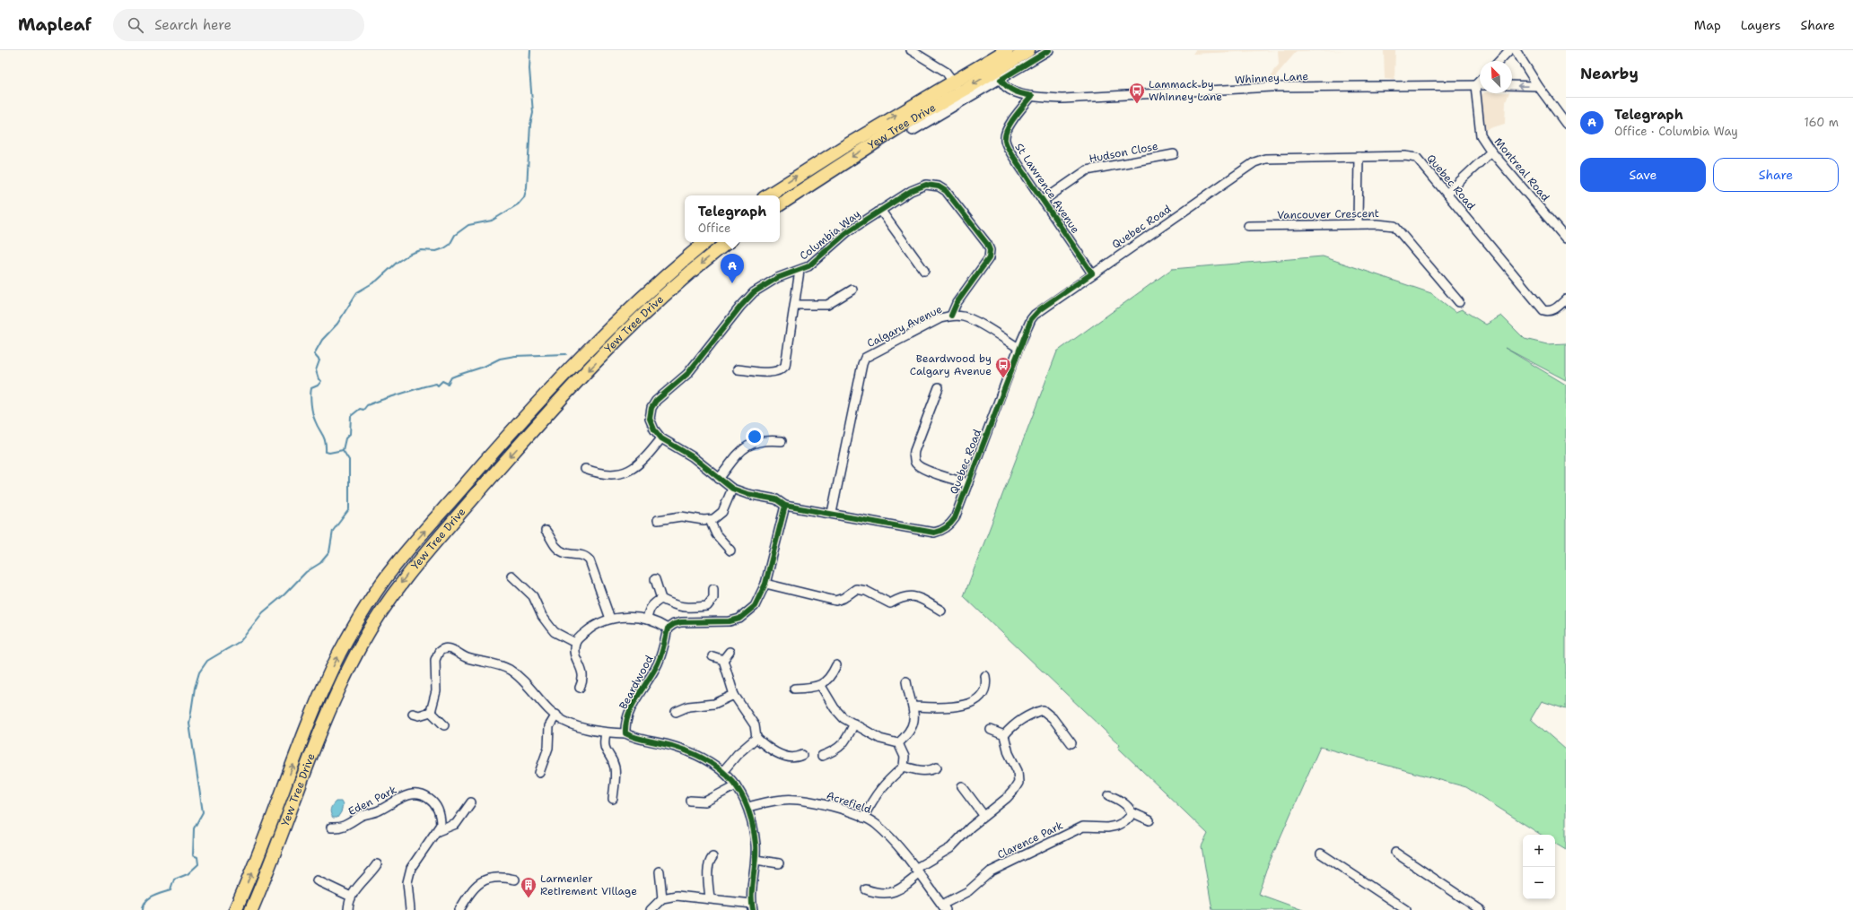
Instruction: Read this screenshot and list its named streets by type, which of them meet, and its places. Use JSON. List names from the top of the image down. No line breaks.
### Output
{"streets":{"highway":["Yew Tree Drive"],"street":["Whinney Lane","Hudson Close","Montreal Road","Quebec Road","St Lawrence Avenue","Vancouver Crescent","Columbia Way","Calgary Avenue","Beardwood","Eden Park","Acrefield","Clarence Park"]},"crossings":[["Whinney Lane","Yew Tree Drive"],["Whinney Lane","Montreal Road"],["Whinney Lane","St Lawrence Avenue"],["Hudson Close","St Lawrence Avenue"],["Quebec Road","St Lawrence Avenue"],["Quebec Road","Columbia Way"],["Quebec Road","Calgary Avenue"],["Columbia Way","Calgary Avenue"],["Acrefield","Clarence Park"]],"places":{"bus stop":["Lammack by Whinney Lane","Beardwood by Calgary Avenue"],"building":["Larmenier Retirement Village"]},"north":"top left","page":{"header":"Mapleaf","search":"Search here","nav":["Map","Layers","Share"],"heading":"Nearby","list":[{"mark":"A","name":"Telegraph","note":"Office · Columbia Way","value":"160 m"}],"buttons":["Save","Share"],"popup":["Telegraph","Office"],"pins":"A","map_buttons":["+","−"]}}
